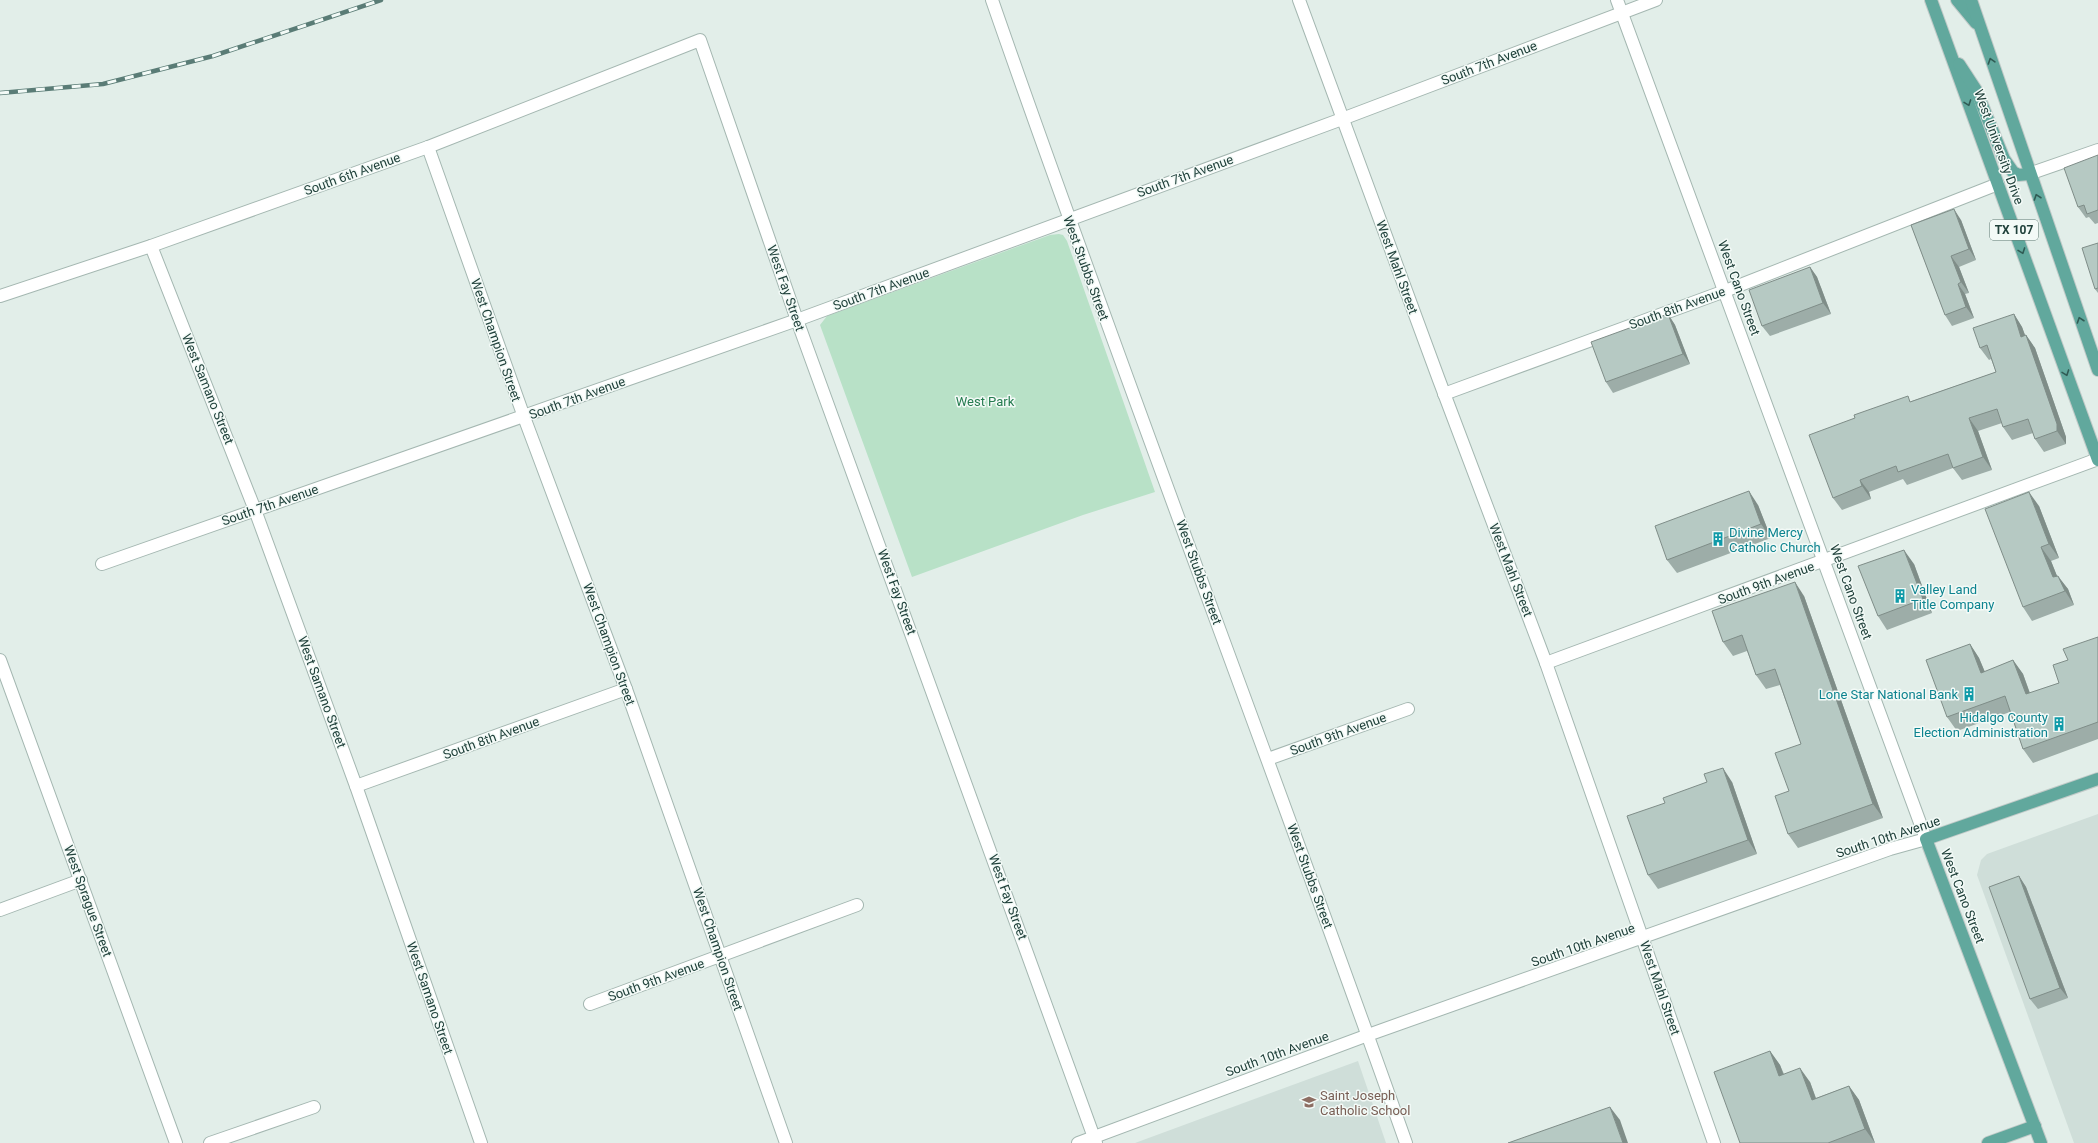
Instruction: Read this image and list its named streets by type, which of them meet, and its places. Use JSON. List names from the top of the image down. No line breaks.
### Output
{"streets":{"main road":["West University Drive","TX 107","West Cano Street","South 10th Avenue"],"street":["South 7th Avenue","South 6th Avenue","West Mahl Street","West Stubbs Street","West Fay Street","South 8th Avenue","West Champion Street","West Samano Street","South 9th Avenue","West Sprague Street"]},"crossings":[["South 7th Avenue","West Mahl Street"],["South 7th Avenue","West Stubbs Street"],["South 7th Avenue","West Fay Street"],["South 7th Avenue","West Cano Street"],["South 7th Avenue","West Champion Street"],["South 7th Avenue","West Samano Street"],["West University Drive","South 8th Avenue"],["West University Drive","South 9th Avenue"],["South 6th Avenue","West Fay Street"],["South 6th Avenue","West Champion Street"],["South 6th Avenue","West Samano Street"],["West Mahl Street","South 8th Avenue"],["West Mahl Street","South 9th Avenue"],["West Mahl Street","South 10th Avenue"],["West Stubbs Street","South 9th Avenue"],["West Stubbs Street","South 10th Avenue"],["West Fay Street","South 10th Avenue"],["West Cano Street","South 8th Avenue"],["West Cano Street","South 9th Avenue"],["West Cano Street","South 10th Avenue"],["South 8th Avenue","West Champion Street"],["South 8th Avenue","West Samano Street"],["West Champion Street","South 9th Avenue"]],"parks":["West Park"],"places":{"building":["Divine Mercy Catholic Church","Valley Land Title Company","Lone Star National Bank","Hidalgo County Election Administration"],"school or university":["Saint Joseph Catholic School"]}}
